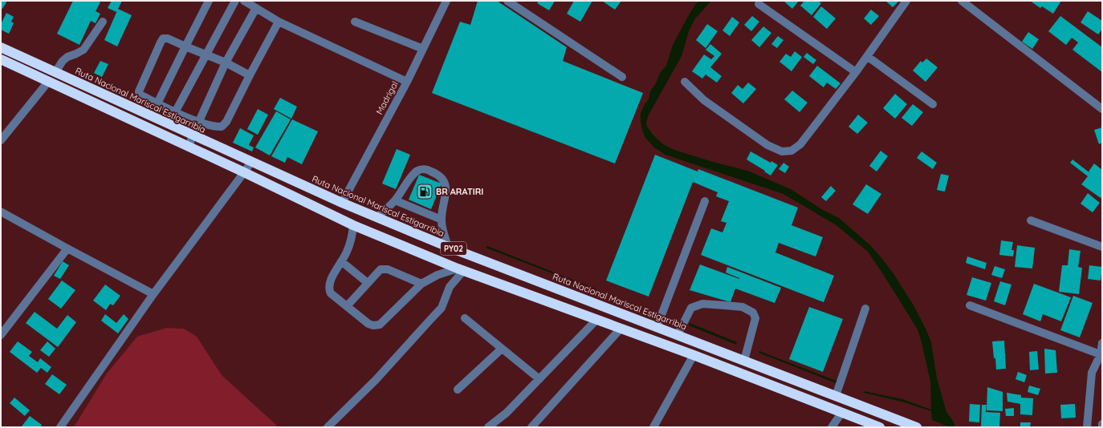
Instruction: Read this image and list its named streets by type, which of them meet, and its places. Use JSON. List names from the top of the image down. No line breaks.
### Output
{"streets":{"highway":["Ruta Nacional Mariscal Estigarribia","PY02"],"street":["Madrigal"]},"crossings":[["Madrigal","Ruta Nacional Mariscal Estigarribia"]],"places":{"fuel station":["BR ARATIRI"]}}
